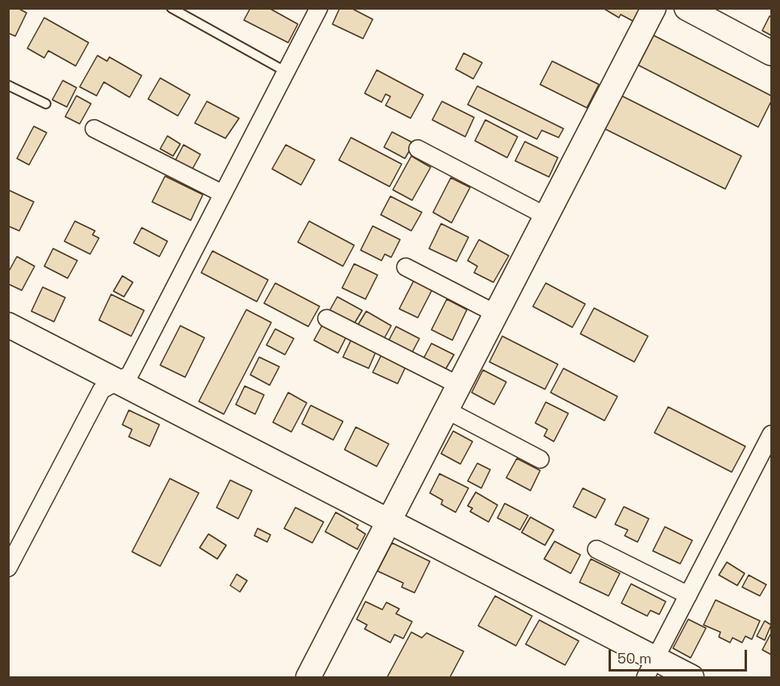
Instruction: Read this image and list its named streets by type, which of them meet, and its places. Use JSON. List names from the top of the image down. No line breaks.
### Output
{"scale_bar":"50 m"}
